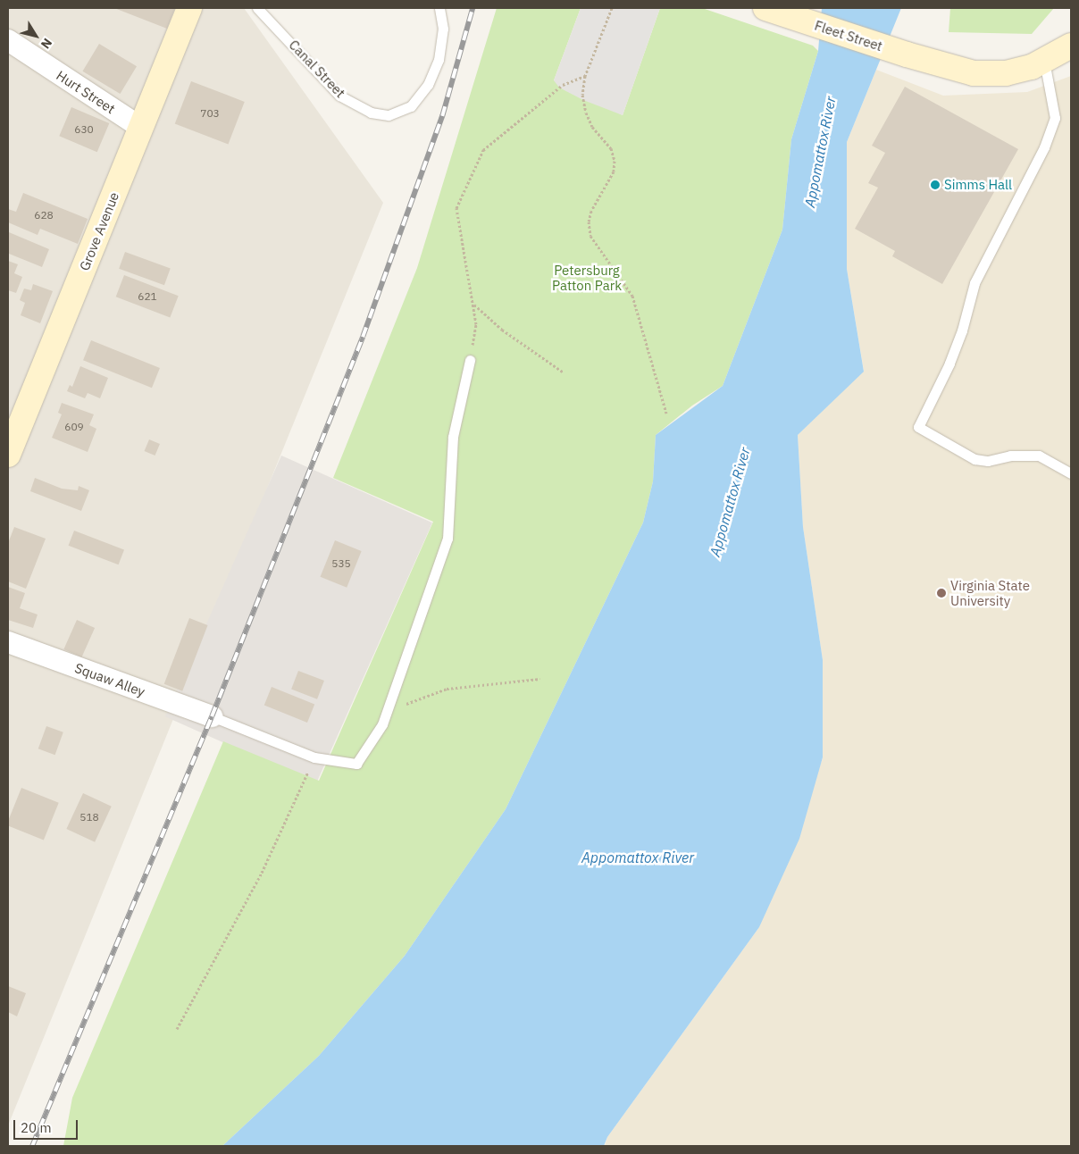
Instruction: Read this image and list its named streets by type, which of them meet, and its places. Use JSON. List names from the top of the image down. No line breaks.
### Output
{"streets":{"main road":["Fleet Street","Grove Avenue"],"street":["Hurt Street","Squaw Alley"],"lane":["Canal Street"]},"crossings":[["Hurt Street","Grove Avenue"]],"water":["Appomattox River"],"parks":["Petersburg Patton Park"],"places":["Simms Hall","Virginia State University"],"house_numbers":["703","630","628","621","609","535","518"],"scale_bar":"20 m","north":"bottom right"}
